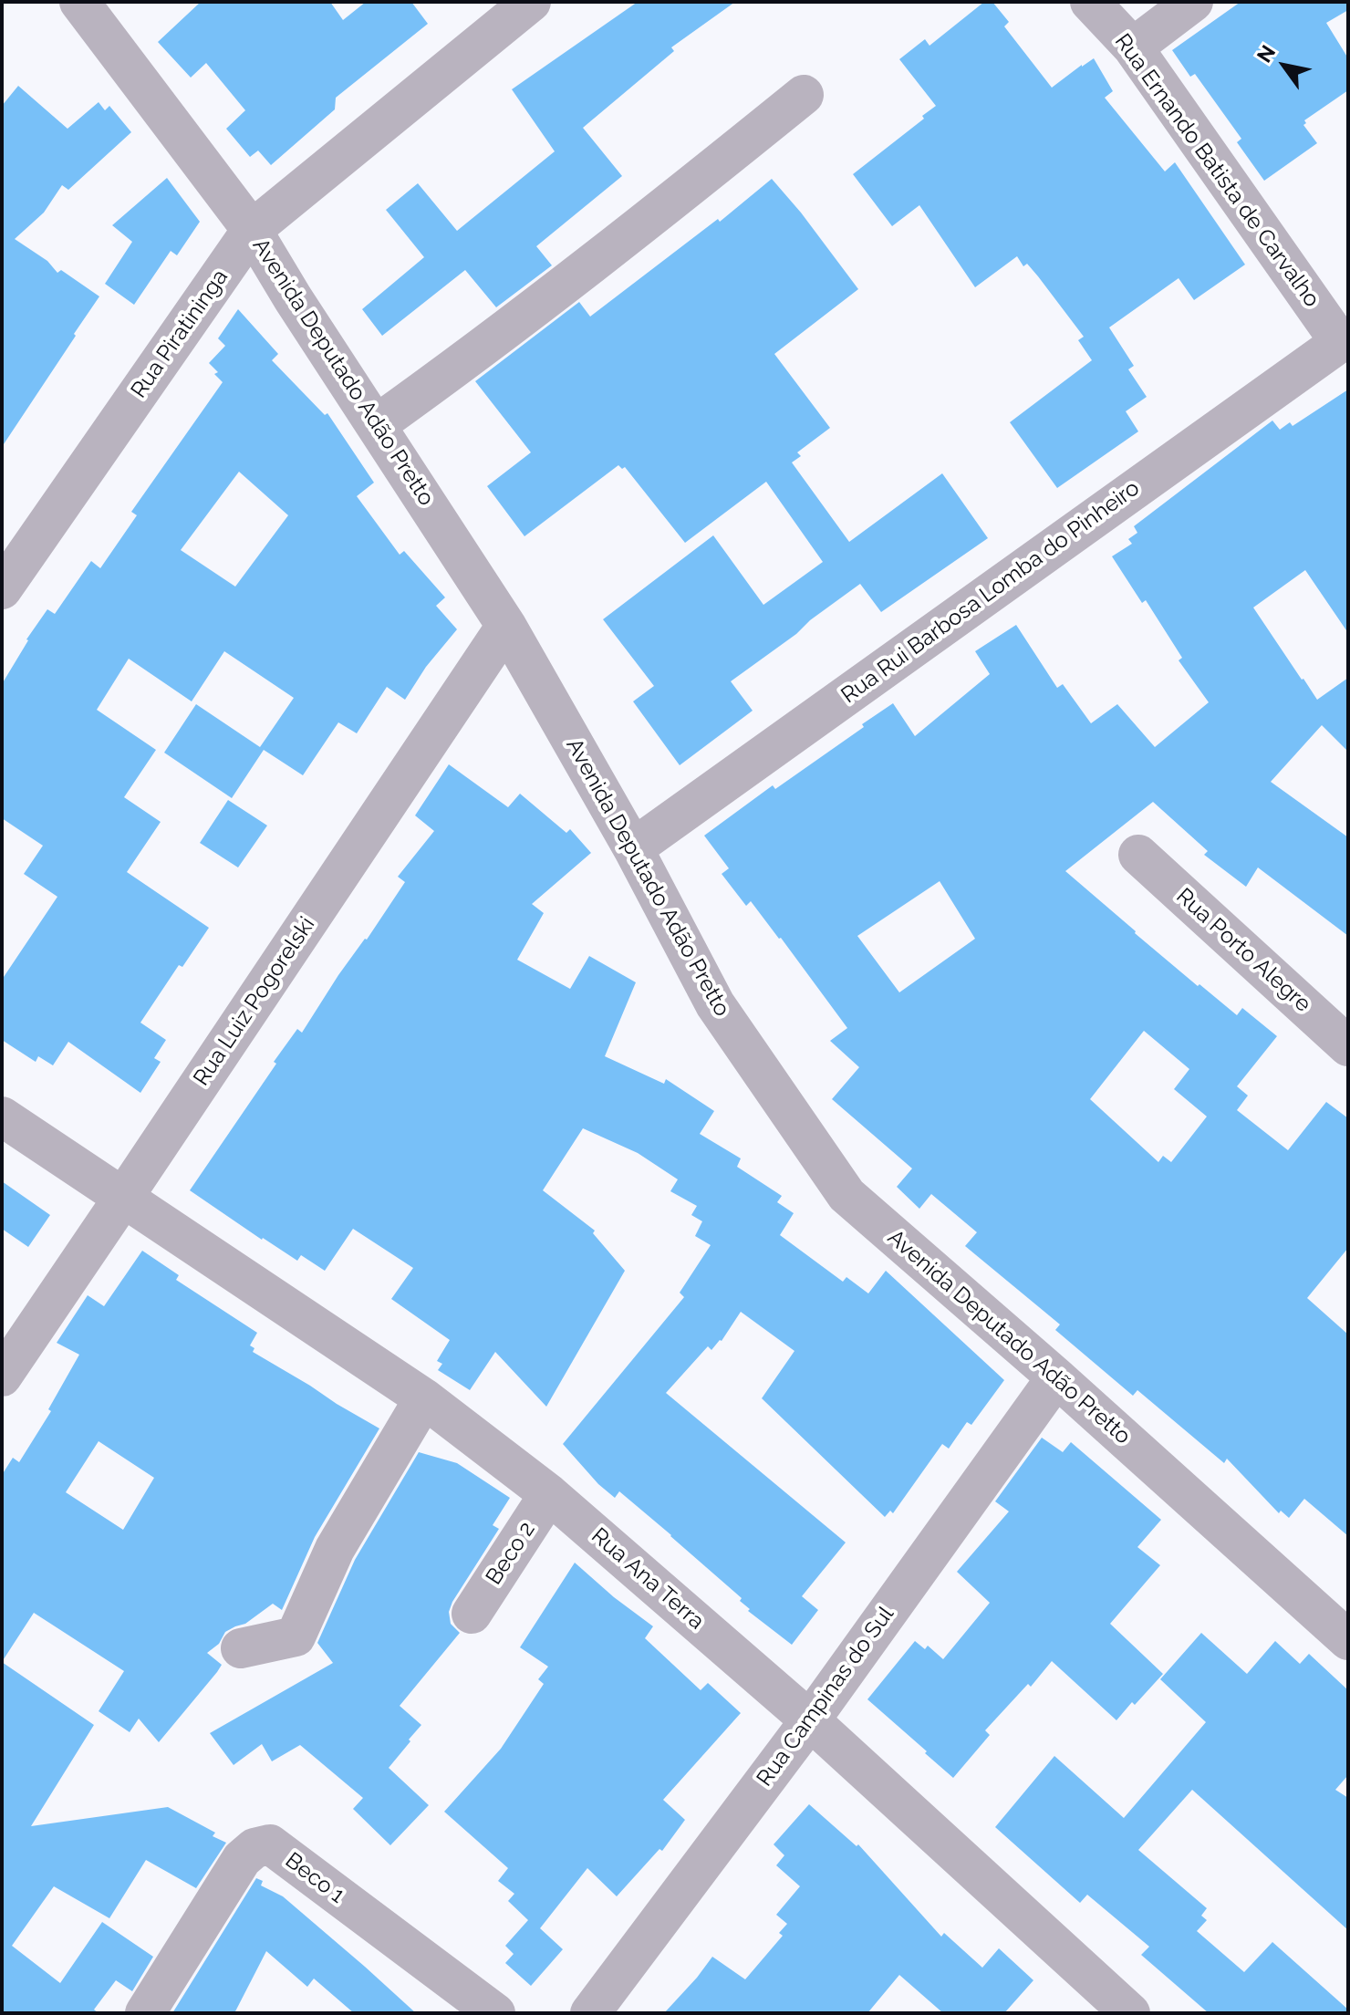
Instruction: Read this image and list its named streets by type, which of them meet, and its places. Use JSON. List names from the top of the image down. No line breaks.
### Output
{"streets":{"street":["Rua Ernando Batista de Carvalho","Rua Piratininga","Avenida Deputado Adão Pretto","Rua Rui Barbosa Lomba do Pinheiro","Rua Porto Alegre","Rua Luiz Pogorelski","Beco 2","Rua Ana Terra","Rua Campinas do Sul","Beco 1"]},"crossings":[["Rua Ernando Batista de Carvalho","Rua Rui Barbosa Lomba do Pinheiro"],["Rua Piratininga","Avenida Deputado Adão Pretto"],["Avenida Deputado Adão Pretto","Rua Rui Barbosa Lomba do Pinheiro"],["Avenida Deputado Adão Pretto","Rua Luiz Pogorelski"],["Avenida Deputado Adão Pretto","Rua Campinas do Sul"],["Rua Luiz Pogorelski","Rua Ana Terra"],["Beco 2","Rua Ana Terra"],["Rua Ana Terra","Rua Campinas do Sul"]],"north":"top left"}
